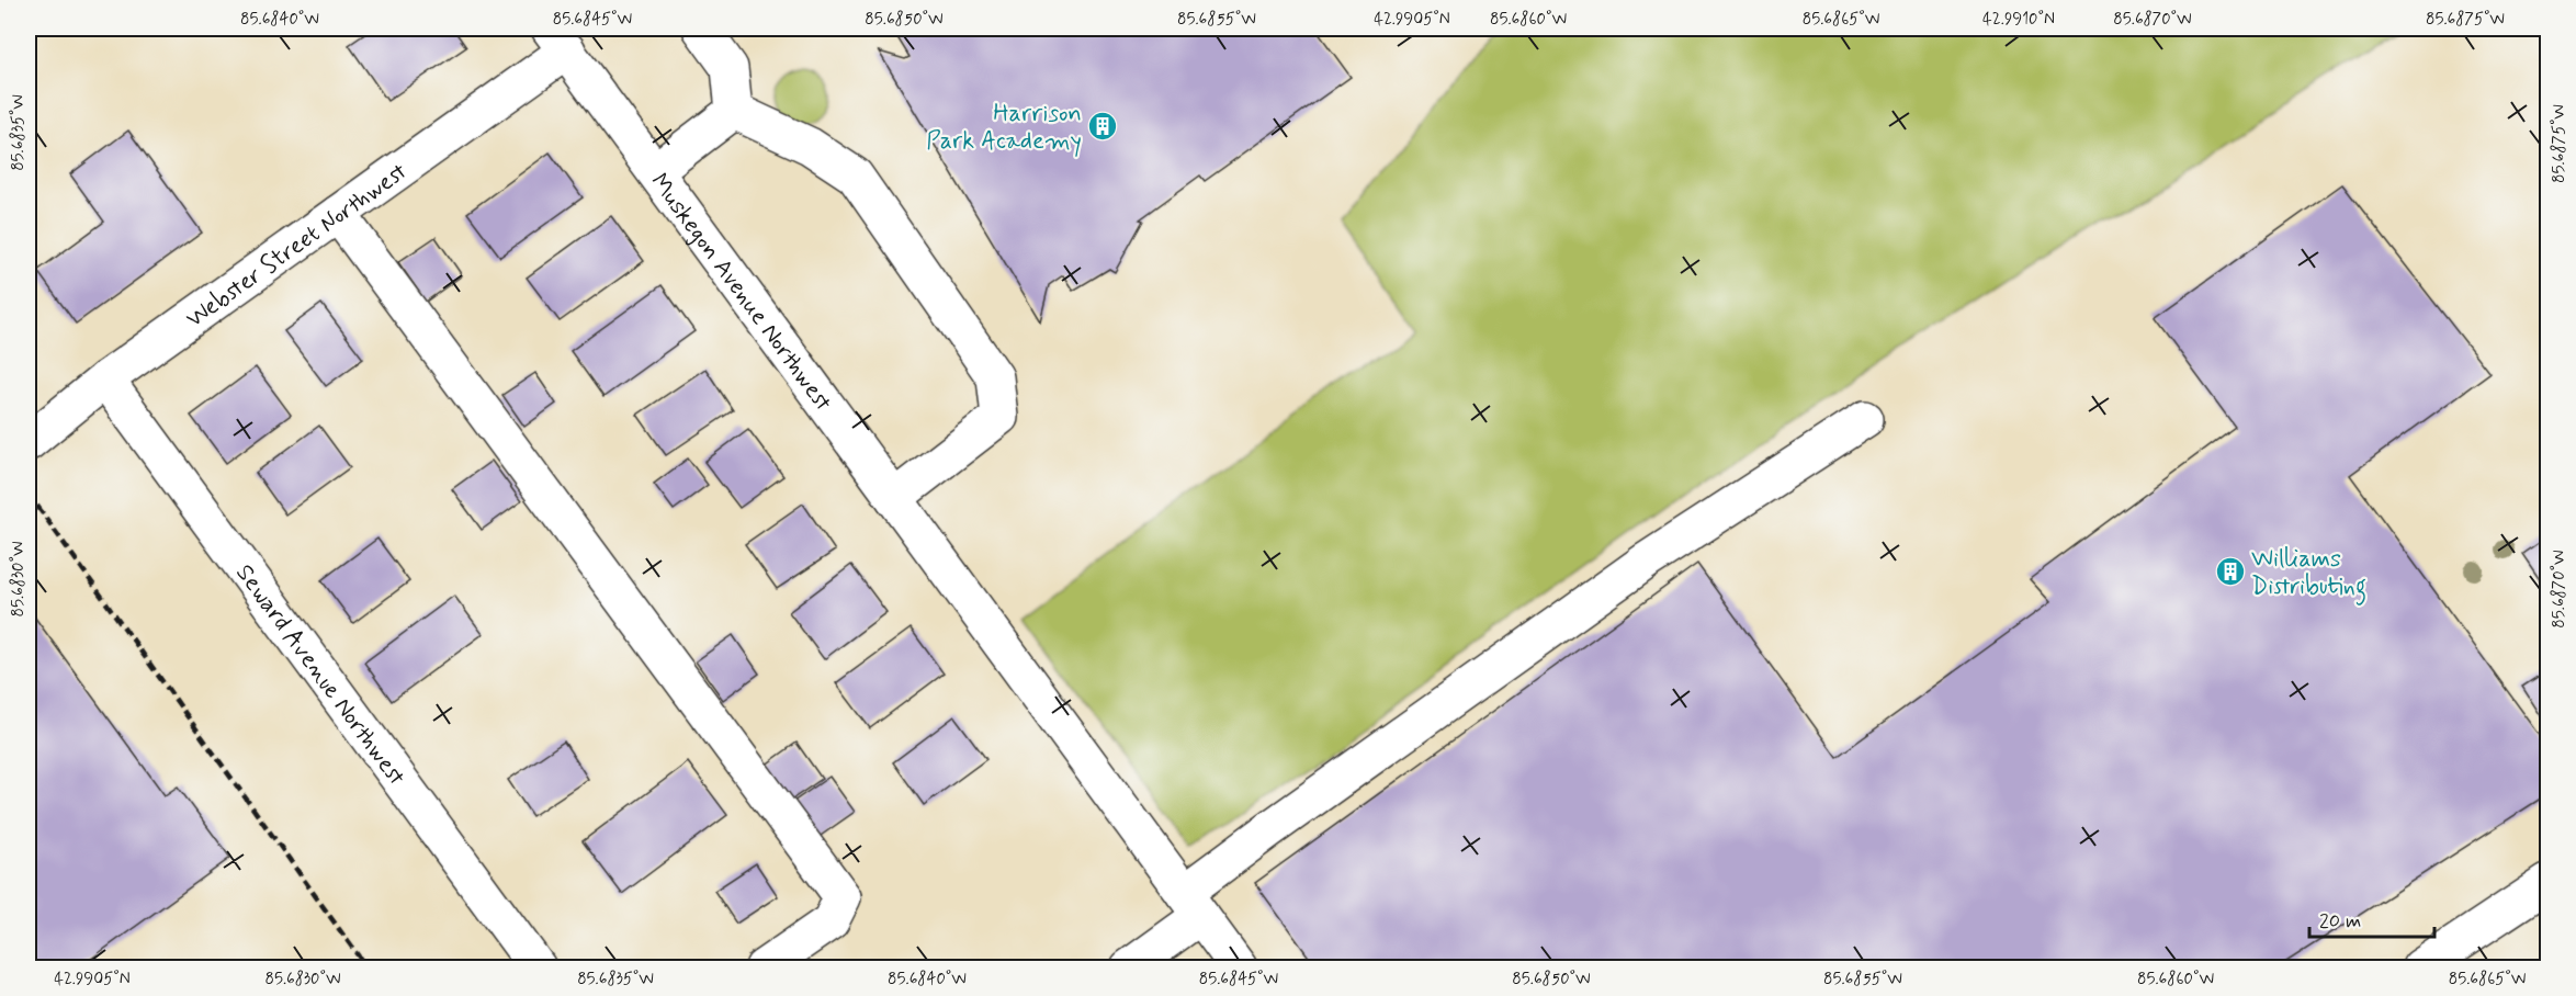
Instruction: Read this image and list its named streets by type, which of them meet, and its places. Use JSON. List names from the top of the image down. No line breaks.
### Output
{"streets":{"street":["Webster Street Northwest","Muskegon Avenue Northwest","Seward Avenue Northwest"]},"crossings":[["Webster Street Northwest","Muskegon Avenue Northwest"],["Webster Street Northwest","Seward Avenue Northwest"]],"places":{"building":["Harrison Park Academy","Williams Distributing"]},"scale_bar":"20 m","coordinates":["85.6840°W","85.6845°W","85.6850°W","85.6855°W","42.9905°N","85.6860°W","85.6865°W","42.9910°N","85.6870°W","85.6875°W","85.6835°W","85.6830°W"]}
